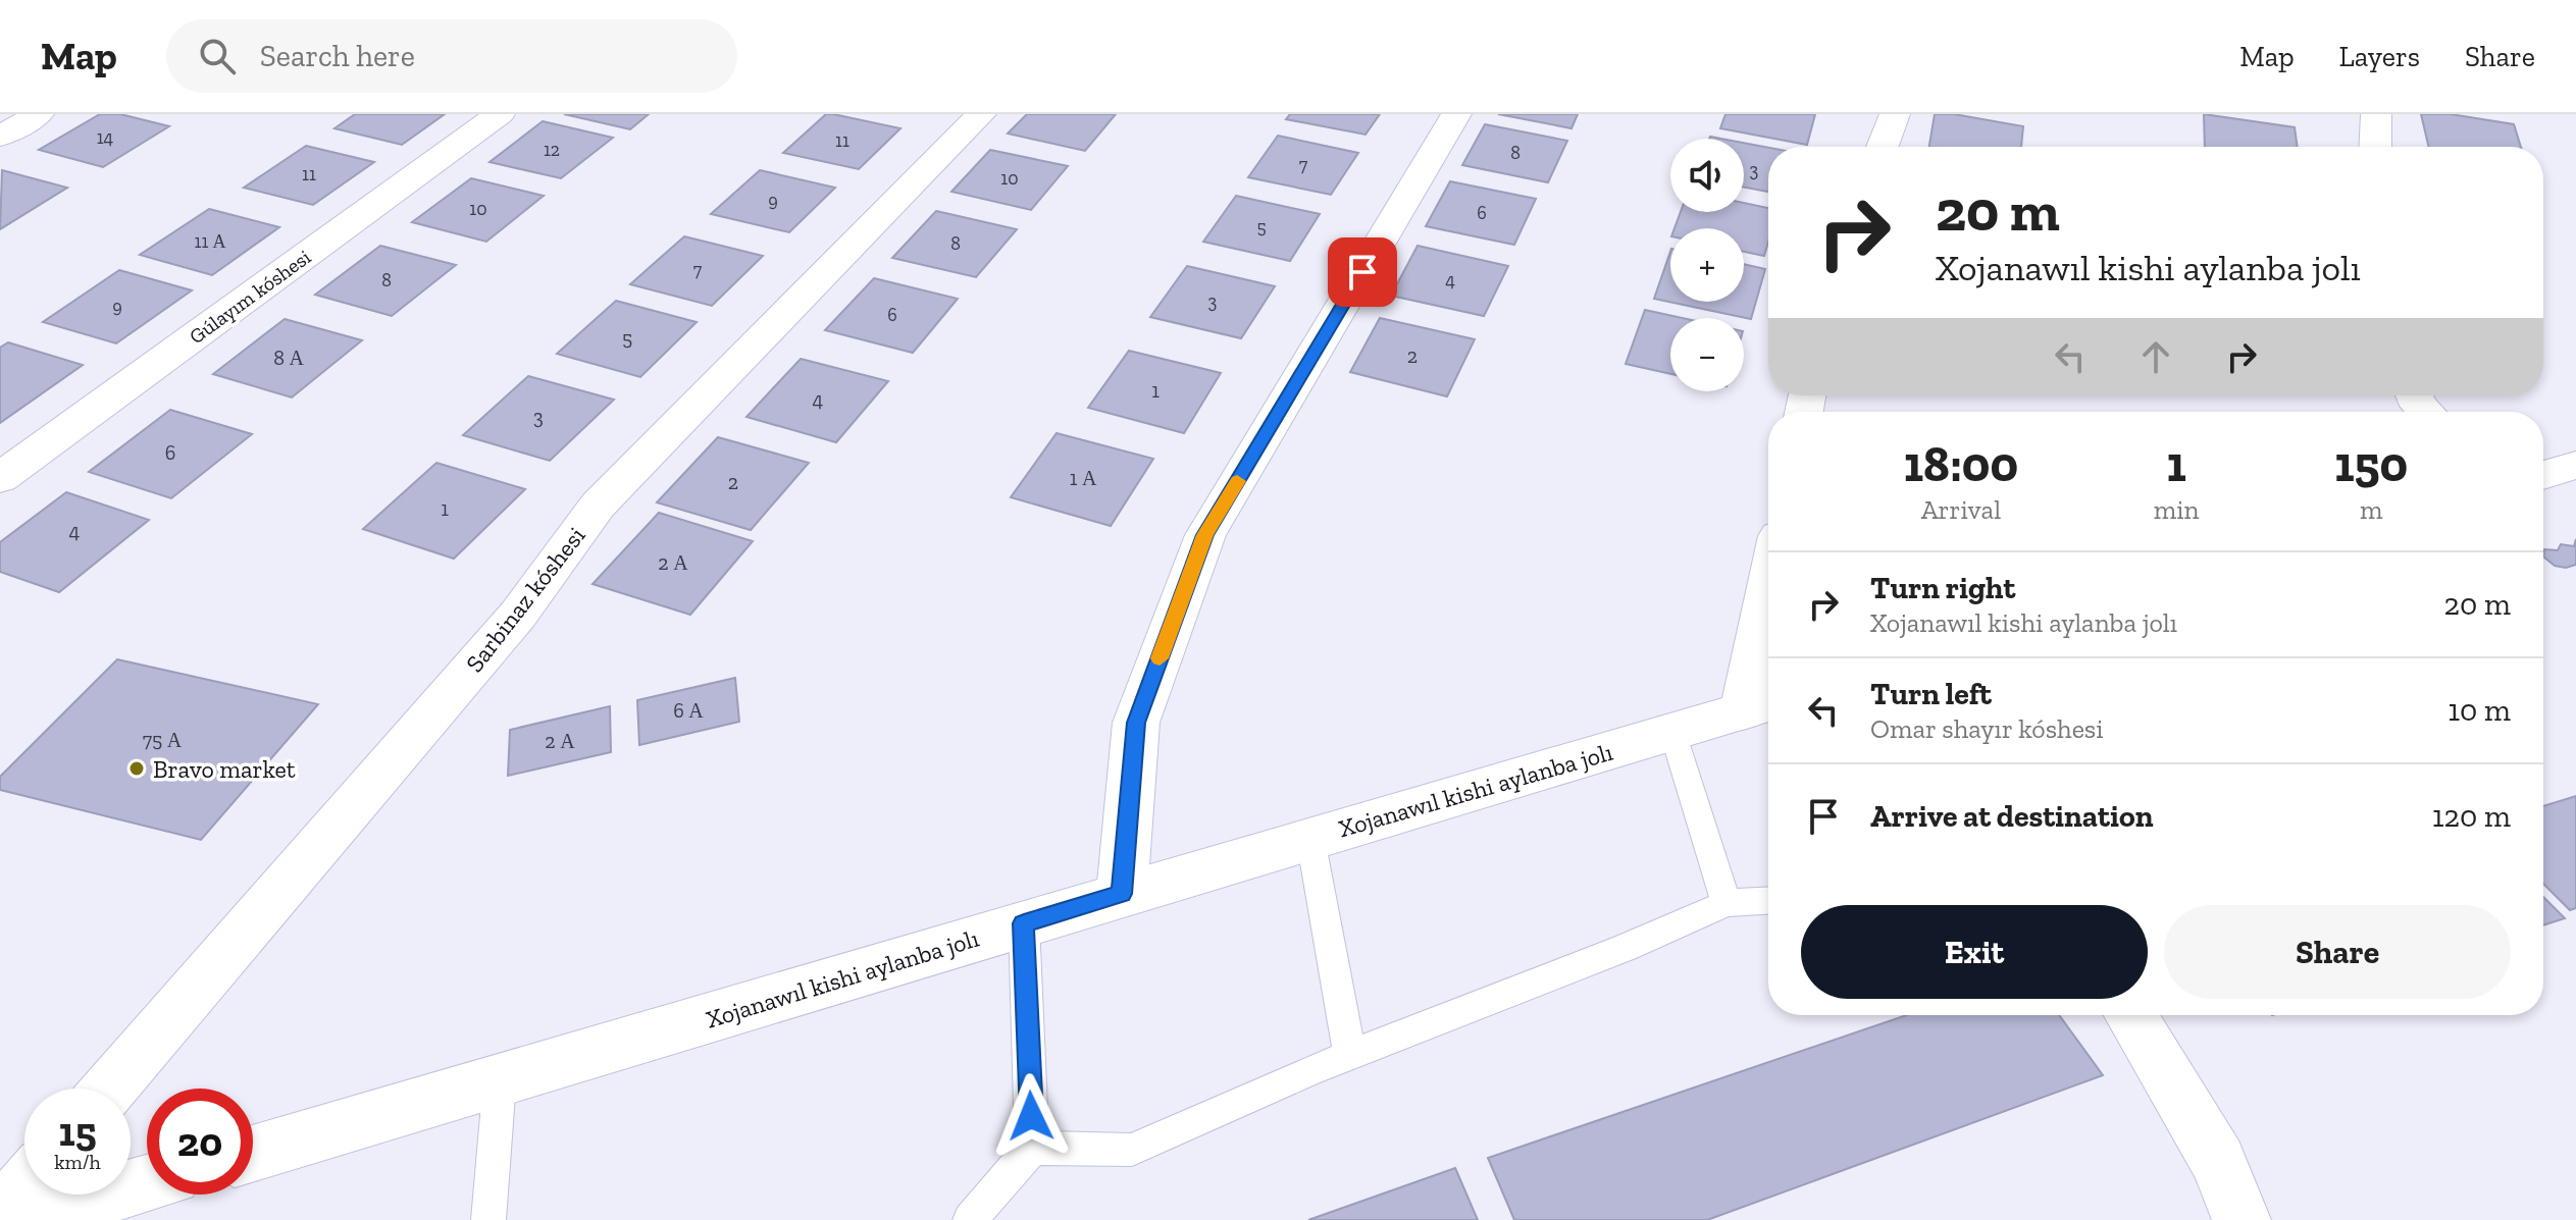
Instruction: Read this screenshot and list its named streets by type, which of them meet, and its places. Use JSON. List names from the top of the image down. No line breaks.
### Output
{"streets":{"street":["Gúlayım kóshesi","Sarbinaz kóshesi","Xojanawıl kishi aylanba jolı"]},"places":["Bravo market"],"house_numbers":["14","11","12","8","7","3","11","10","9","10","6","5","11 А","8","7","8","4","3","9","6","5","2","8 А","1","4","3","6","1 А","2","1","4","2 А","6 А","75 А","2 А"],"page":{"header":"Map","search":"Search here","nav":["Map","Layers","Share"],"map_buttons":["+","−"],"turn":["20 m","Xojanawıl kishi aylanba jolı"],"eta":["18:00","Arrival","1","min","150","m"],"list":[{"name":"Turn right","note":"Xojanawıl kishi aylanba jolı","value":"20 m"},{"name":"Turn left","note":"Omar shayır kóshesi","value":"10 m"},{"name":"Arrive at destination","value":"120 m"}],"buttons":["Exit","Share"],"speed":"15 km/h","limit":"20"}}
